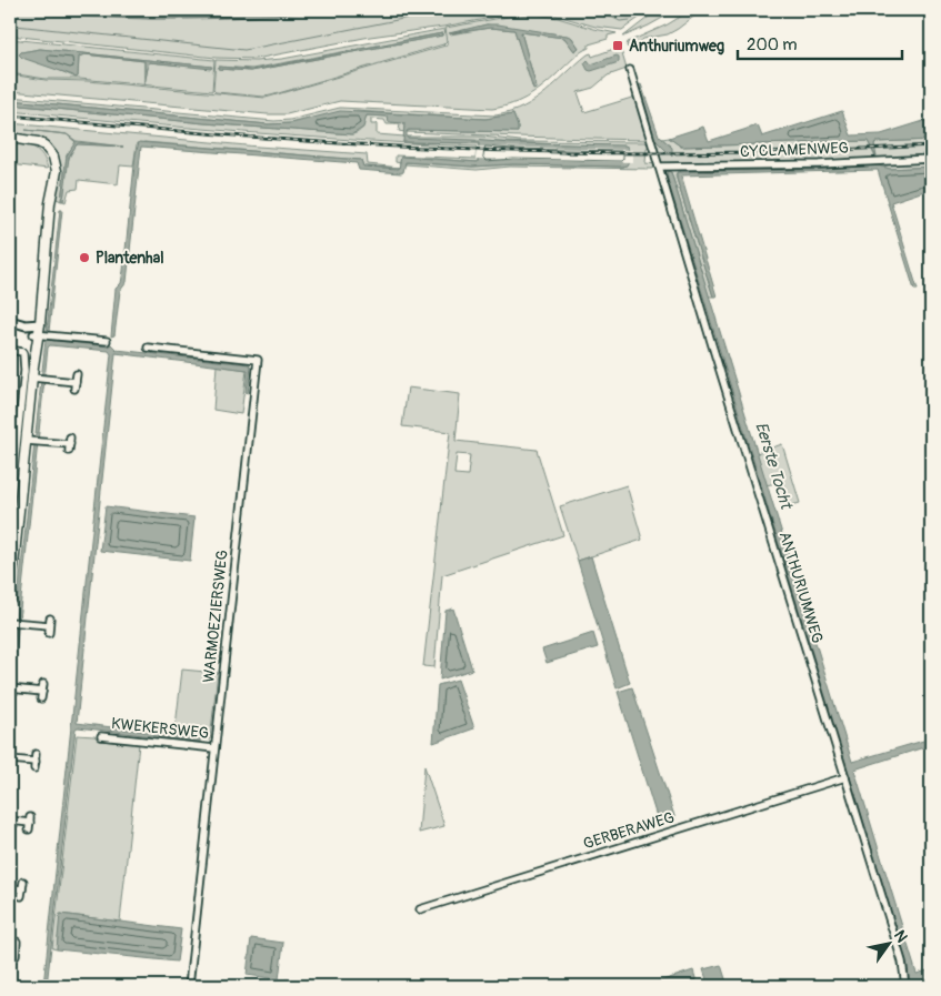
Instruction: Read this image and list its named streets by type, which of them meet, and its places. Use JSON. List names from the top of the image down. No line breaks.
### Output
{"streets":{"street":["CYCLAMENWEG","ANTHURIUMWEG","WARMOEZIERSWEG","KWEKERSWEG","GERBERAWEG"]},"crossings":[["CYCLAMENWEG","ANTHURIUMWEG"],["ANTHURIUMWEG","GERBERAWEG"],["WARMOEZIERSWEG","KWEKERSWEG"]],"water":["Eerste Tocht"],"places":{"transit":["Anthuriumweg"],"other":["Plantenhal"]},"scale_bar":"200 m","north":"top right"}
